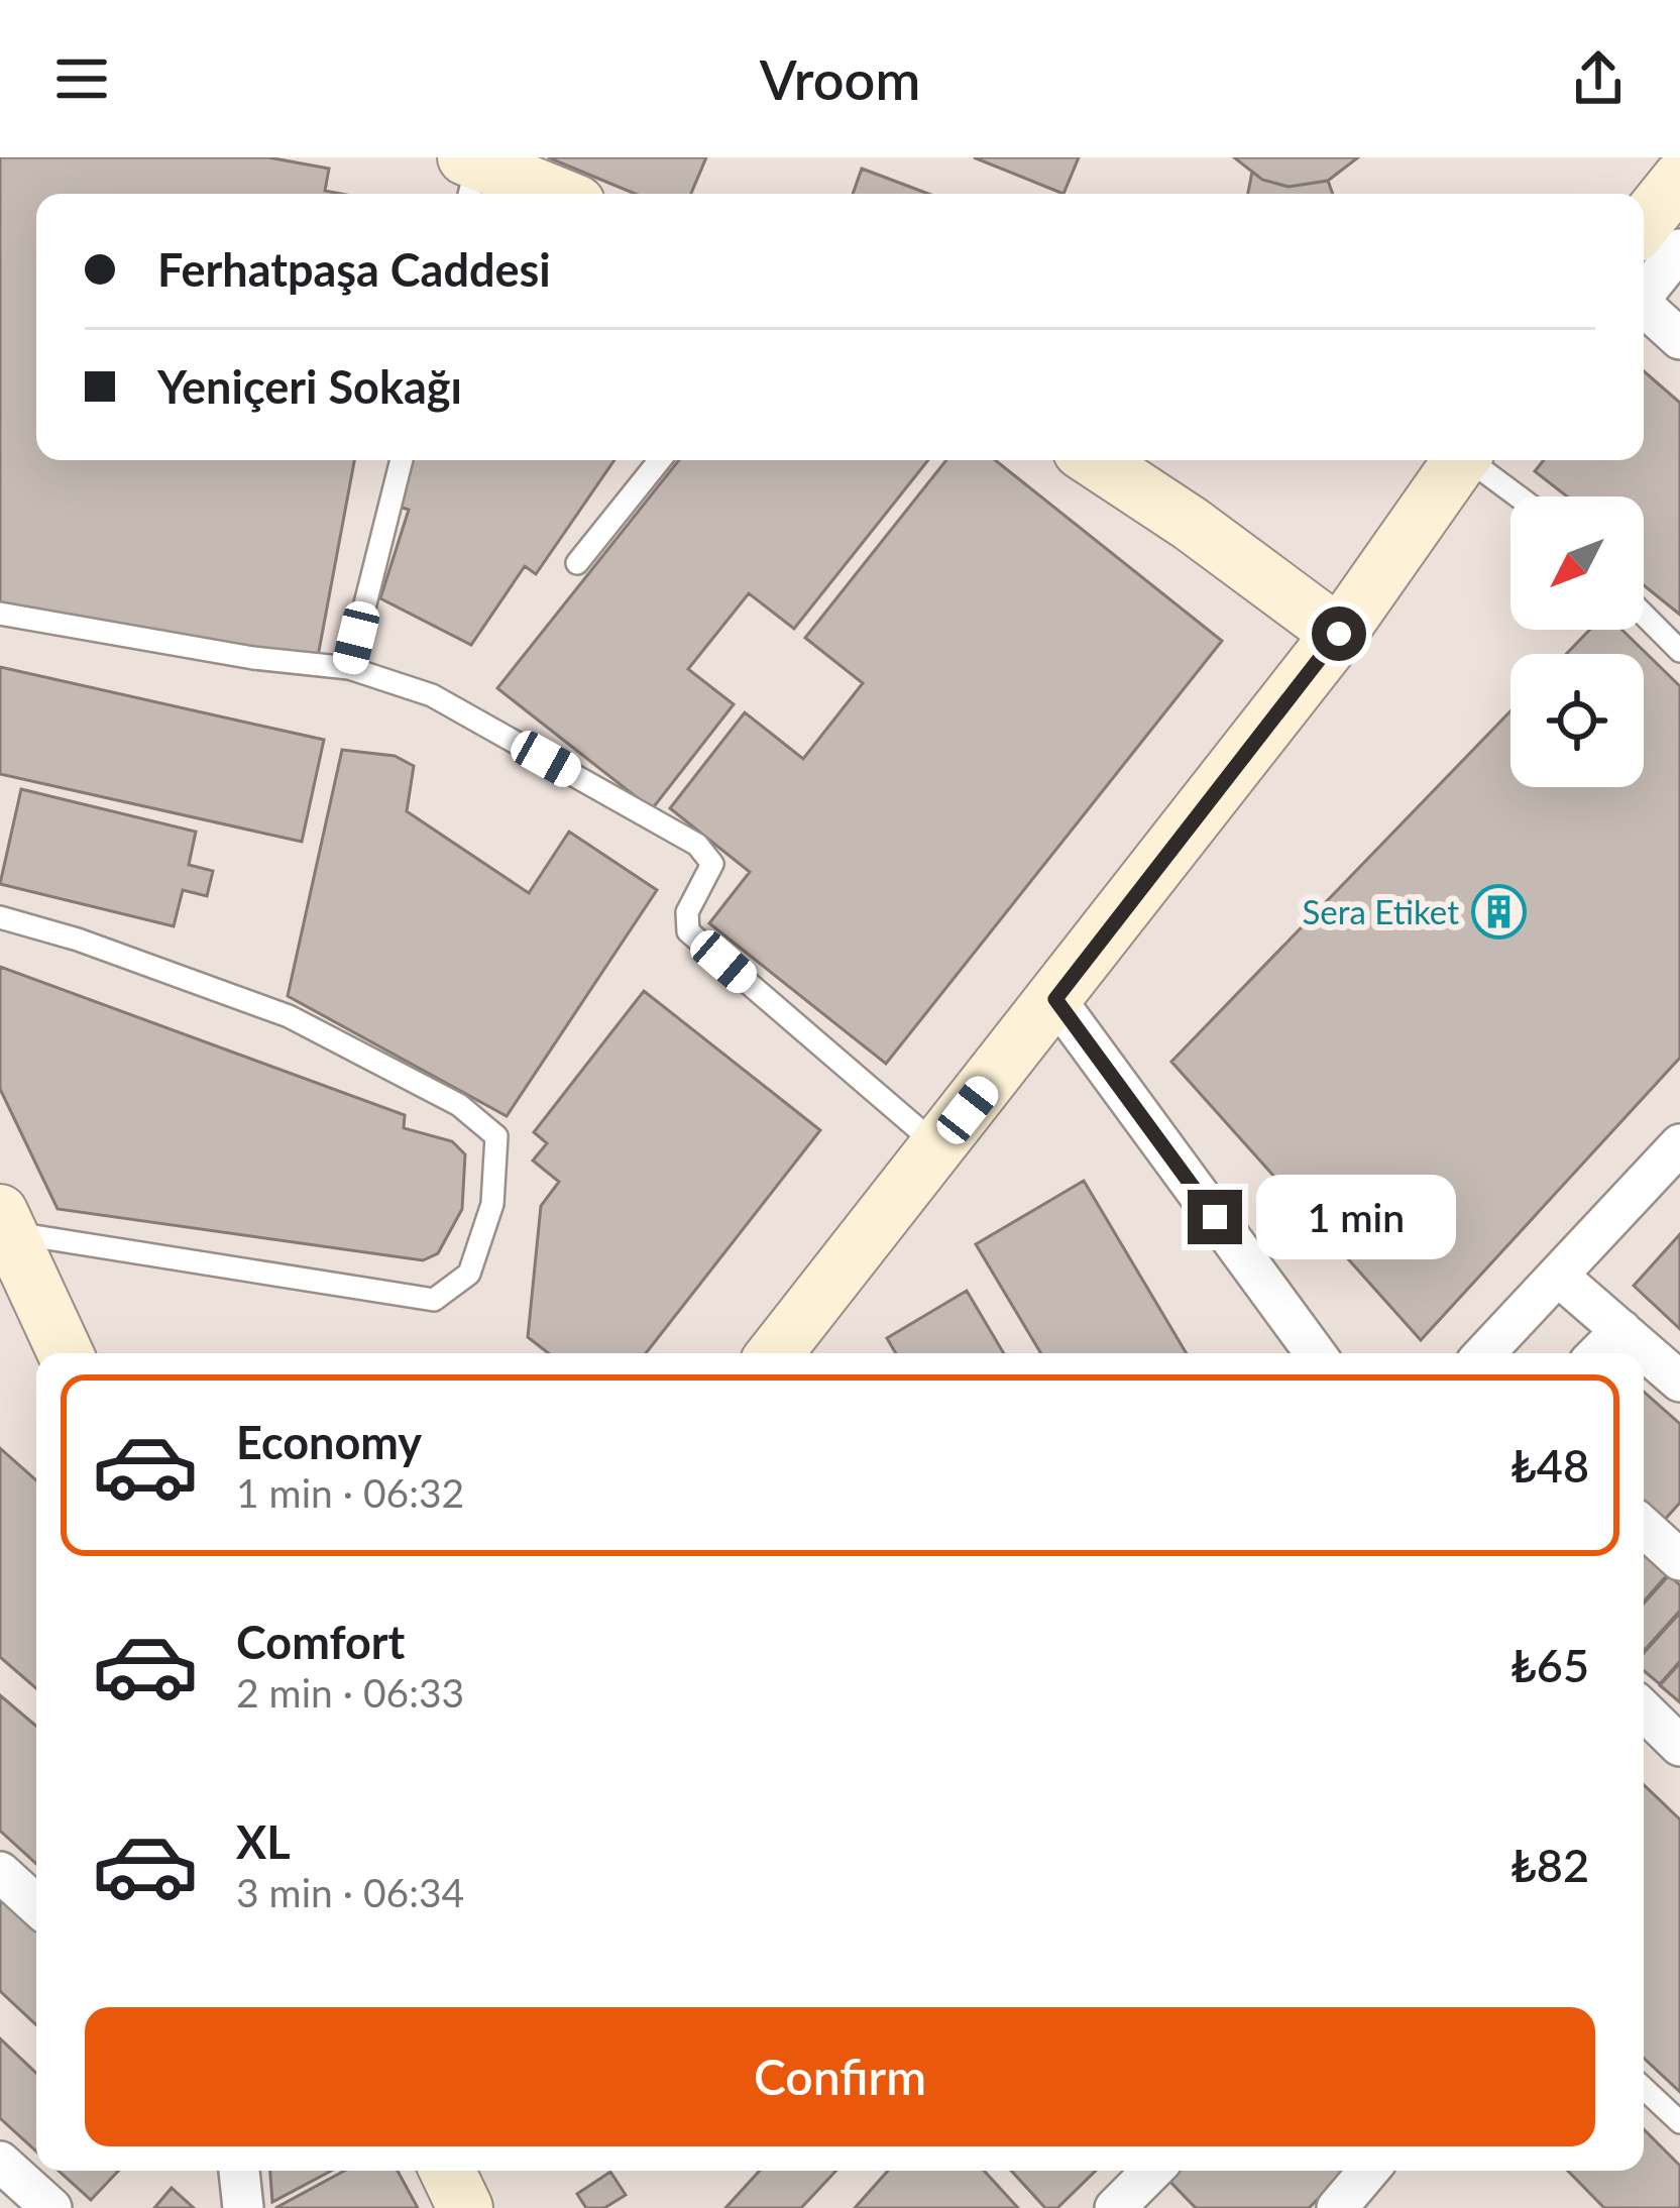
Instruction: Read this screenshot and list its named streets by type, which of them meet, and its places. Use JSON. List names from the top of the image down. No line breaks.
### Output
{"places":{"building":["Sera Etiket"]},"north":"bottom left","page":{"header":"Vroom","banner":["Ferhatpaşa Caddesi","Yeniçeri Sokağı"],"bubble":"1 min","list":[{"name":"Economy","note":"1 min · 06:32","value":"₺48"},{"name":"Comfort","note":"2 min · 06:33","value":"₺65"},{"name":"XL","note":"3 min · 06:34","value":"₺82"}],"buttons":"Confirm"}}
